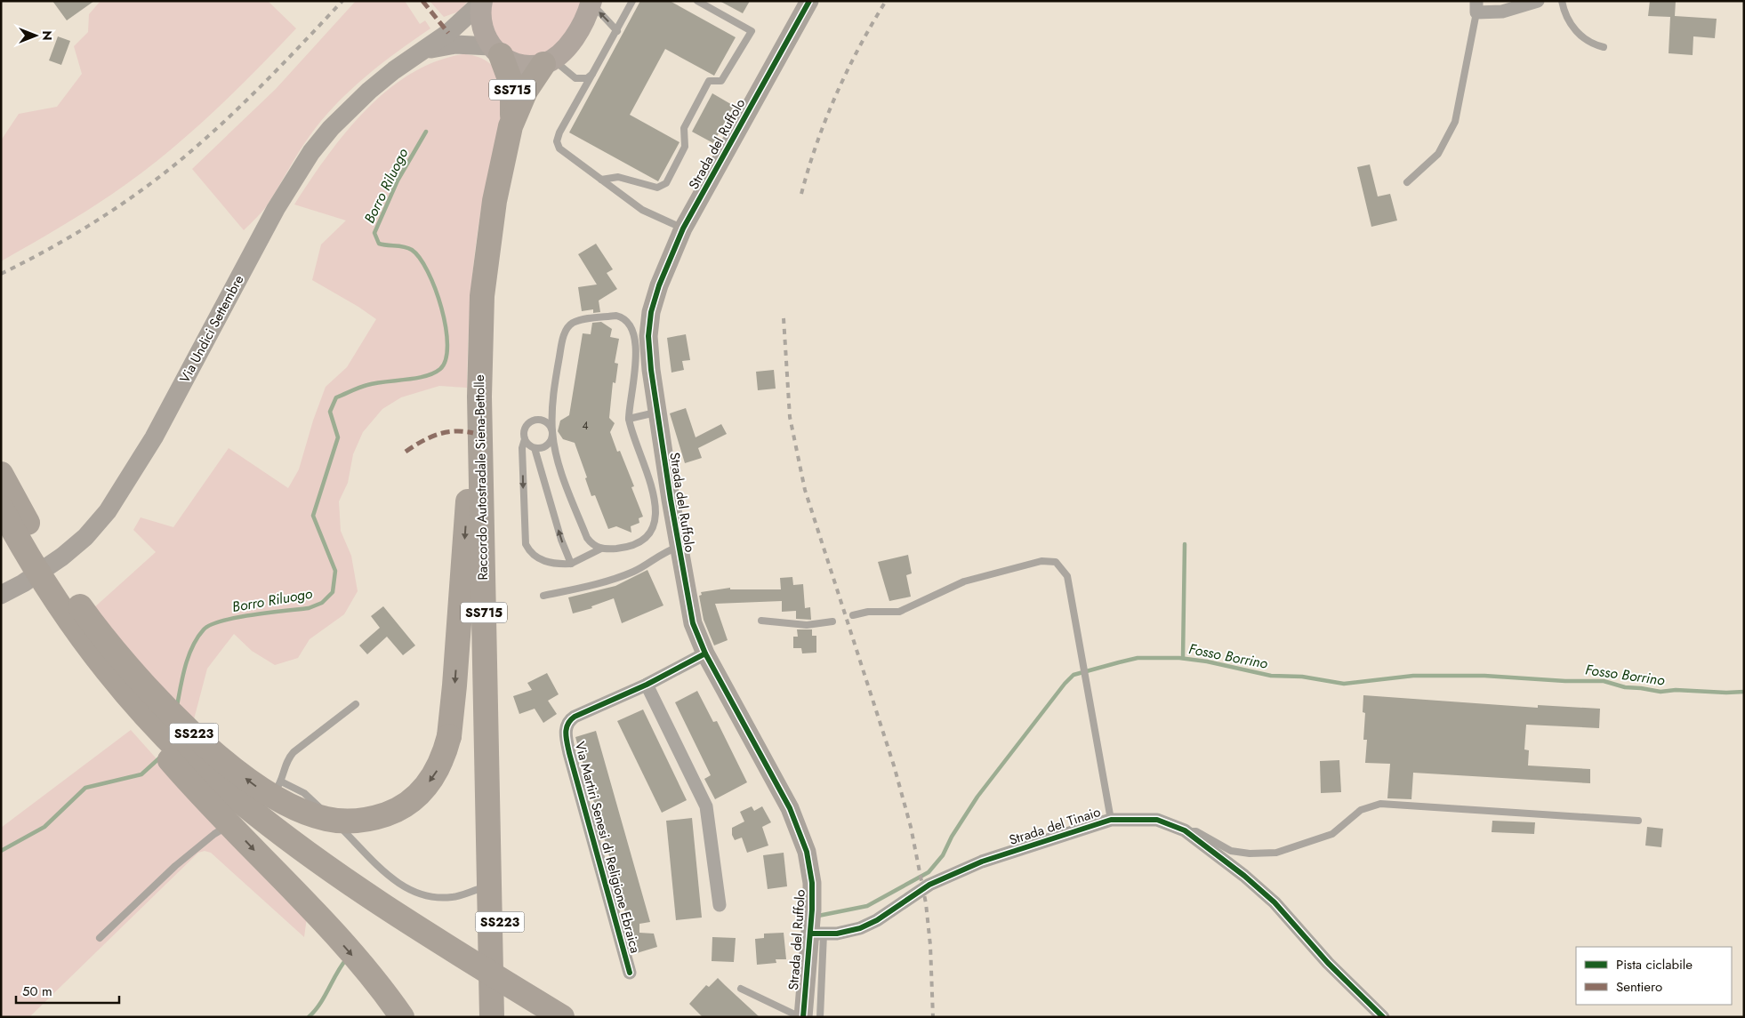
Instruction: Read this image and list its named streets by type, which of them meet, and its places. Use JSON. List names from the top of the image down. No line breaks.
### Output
{"streets":{"highway":["SS715","Raccordo Autostradale Siena-Bettolle","SS223"],"street":["Strada del Ruffolo","Via Undici Settembre","Strada del Tinaio","Via Martiri Senesi di Religione Ebraica"]},"crossings":[["Strada del Ruffolo","Strada del Tinaio"],["Strada del Ruffolo","Via Martiri Senesi di Religione Ebraica"],["Via Undici Settembre","Raccordo Autostradale Siena-Bettolle"],["Raccordo Autostradale Siena-Bettolle","SS223"]],"water":["Borro Riluogo","Fosso Borrino"],"house_numbers":["4"],"legend":["Pista ciclabile","Sentiero"],"scale_bar":"50 m","north":"right"}
